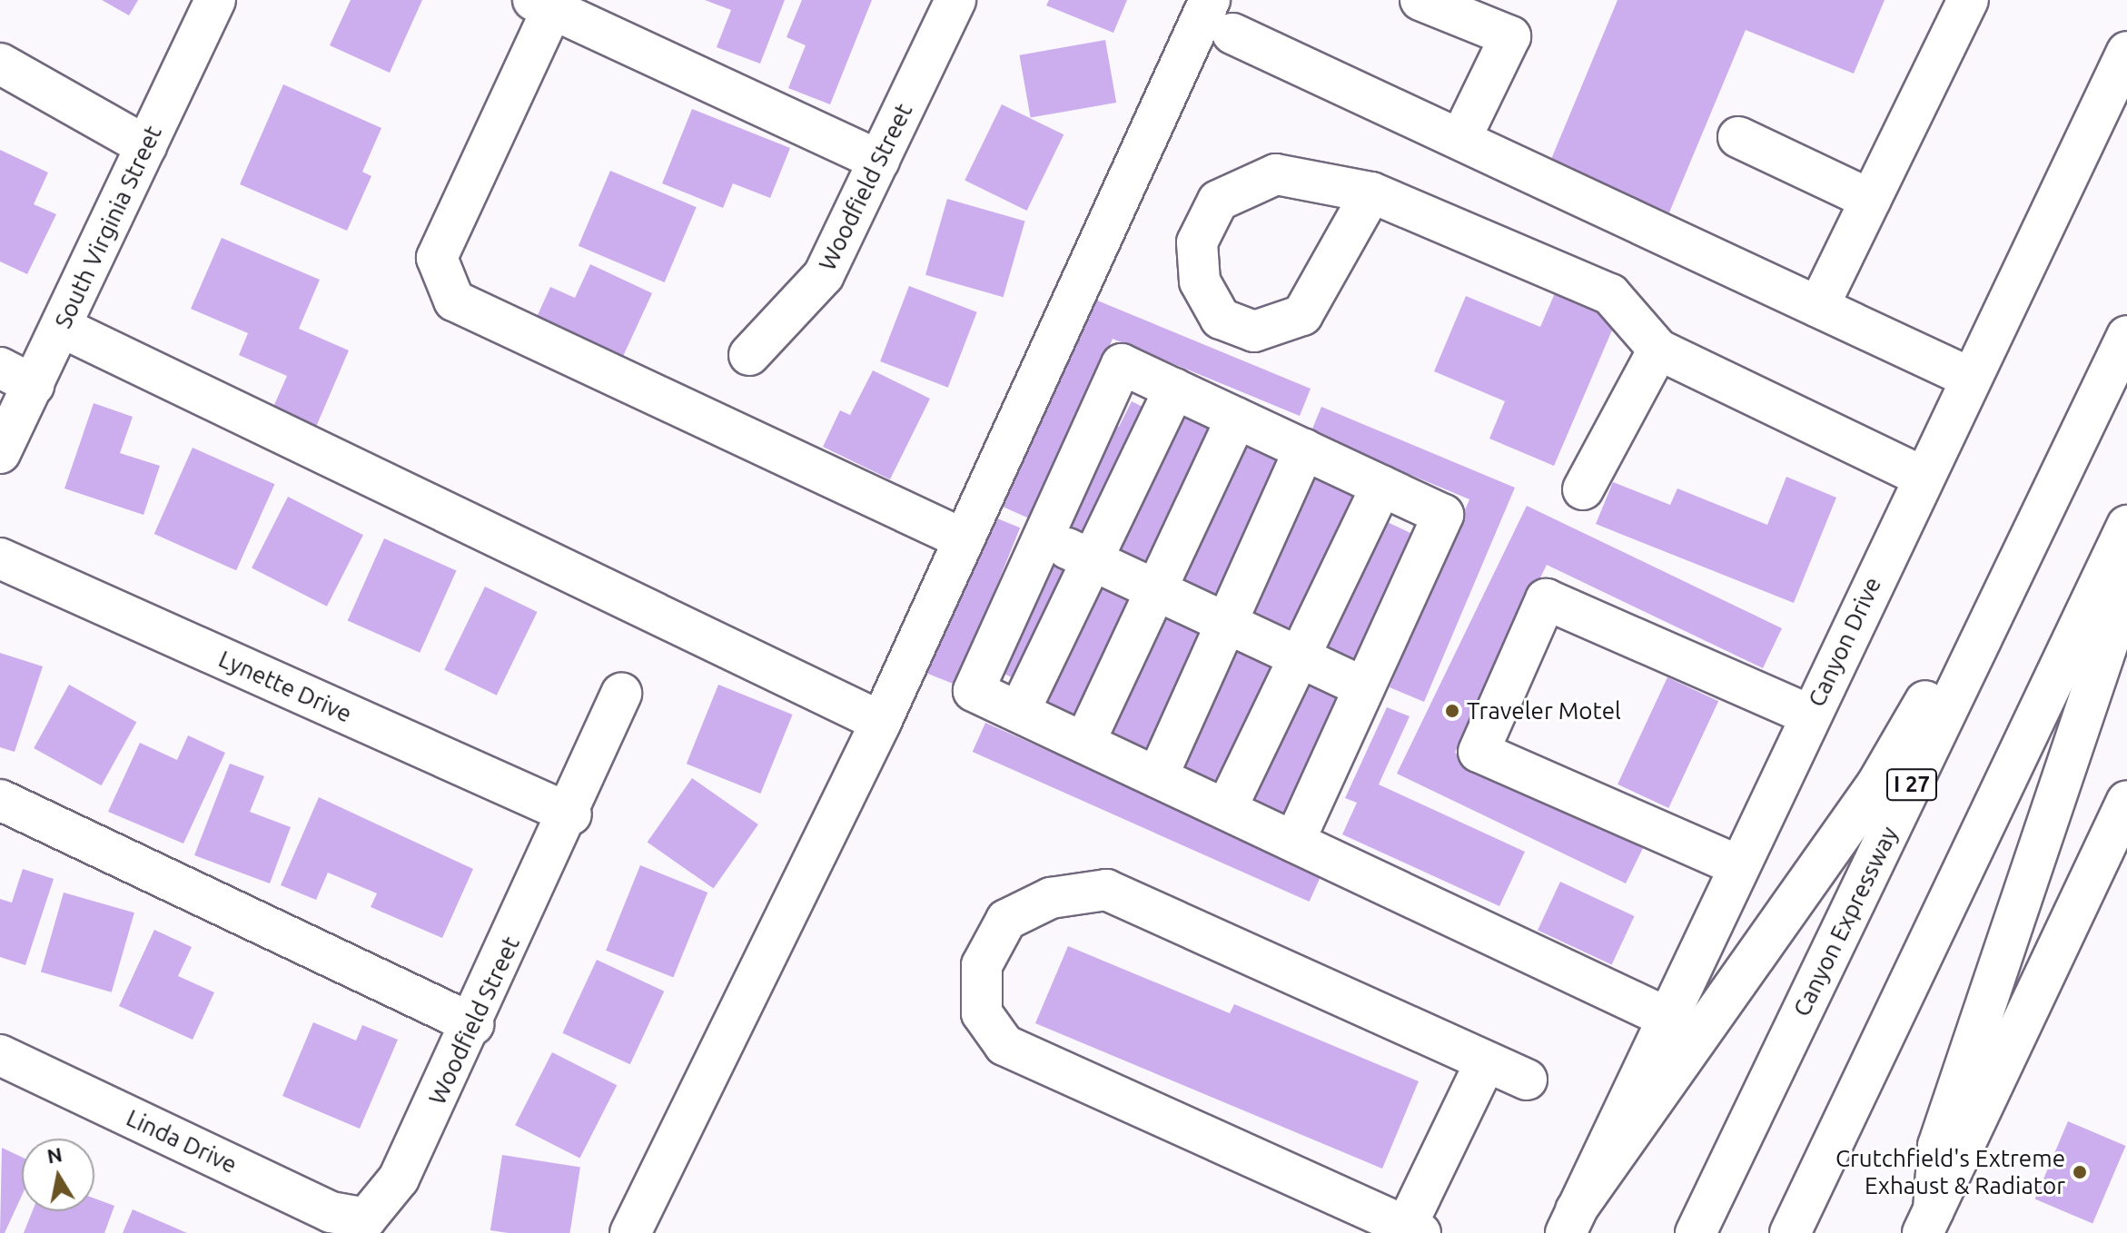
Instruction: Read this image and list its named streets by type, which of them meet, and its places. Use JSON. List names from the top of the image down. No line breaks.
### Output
{"streets":{"main road":["Woodfield Street","South Virginia Street","Canyon Drive","Lynette Drive","I 27","Canyon Expressway","Linda Drive"]},"crossings":[["Woodfield Street","Lynette Drive"],["Woodfield Street","Linda Drive"]],"places":["Traveler Motel","Crutchfield's Extreme Exhaust & Radiator"],"north":"top"}
